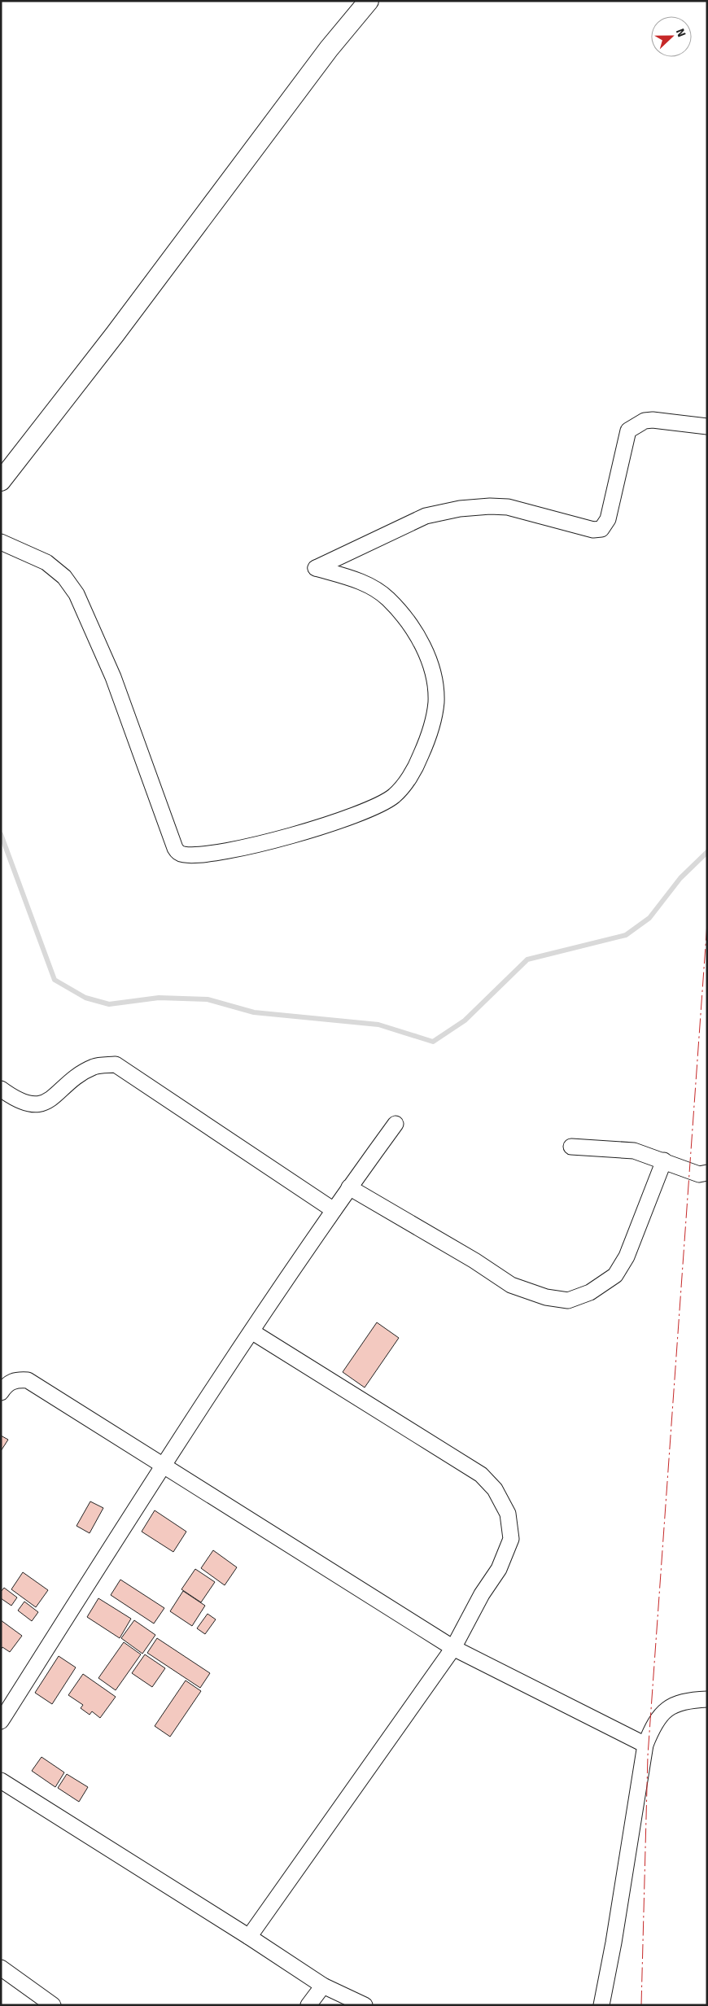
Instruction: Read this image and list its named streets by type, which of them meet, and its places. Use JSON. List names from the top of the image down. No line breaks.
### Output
{"north":"right"}
